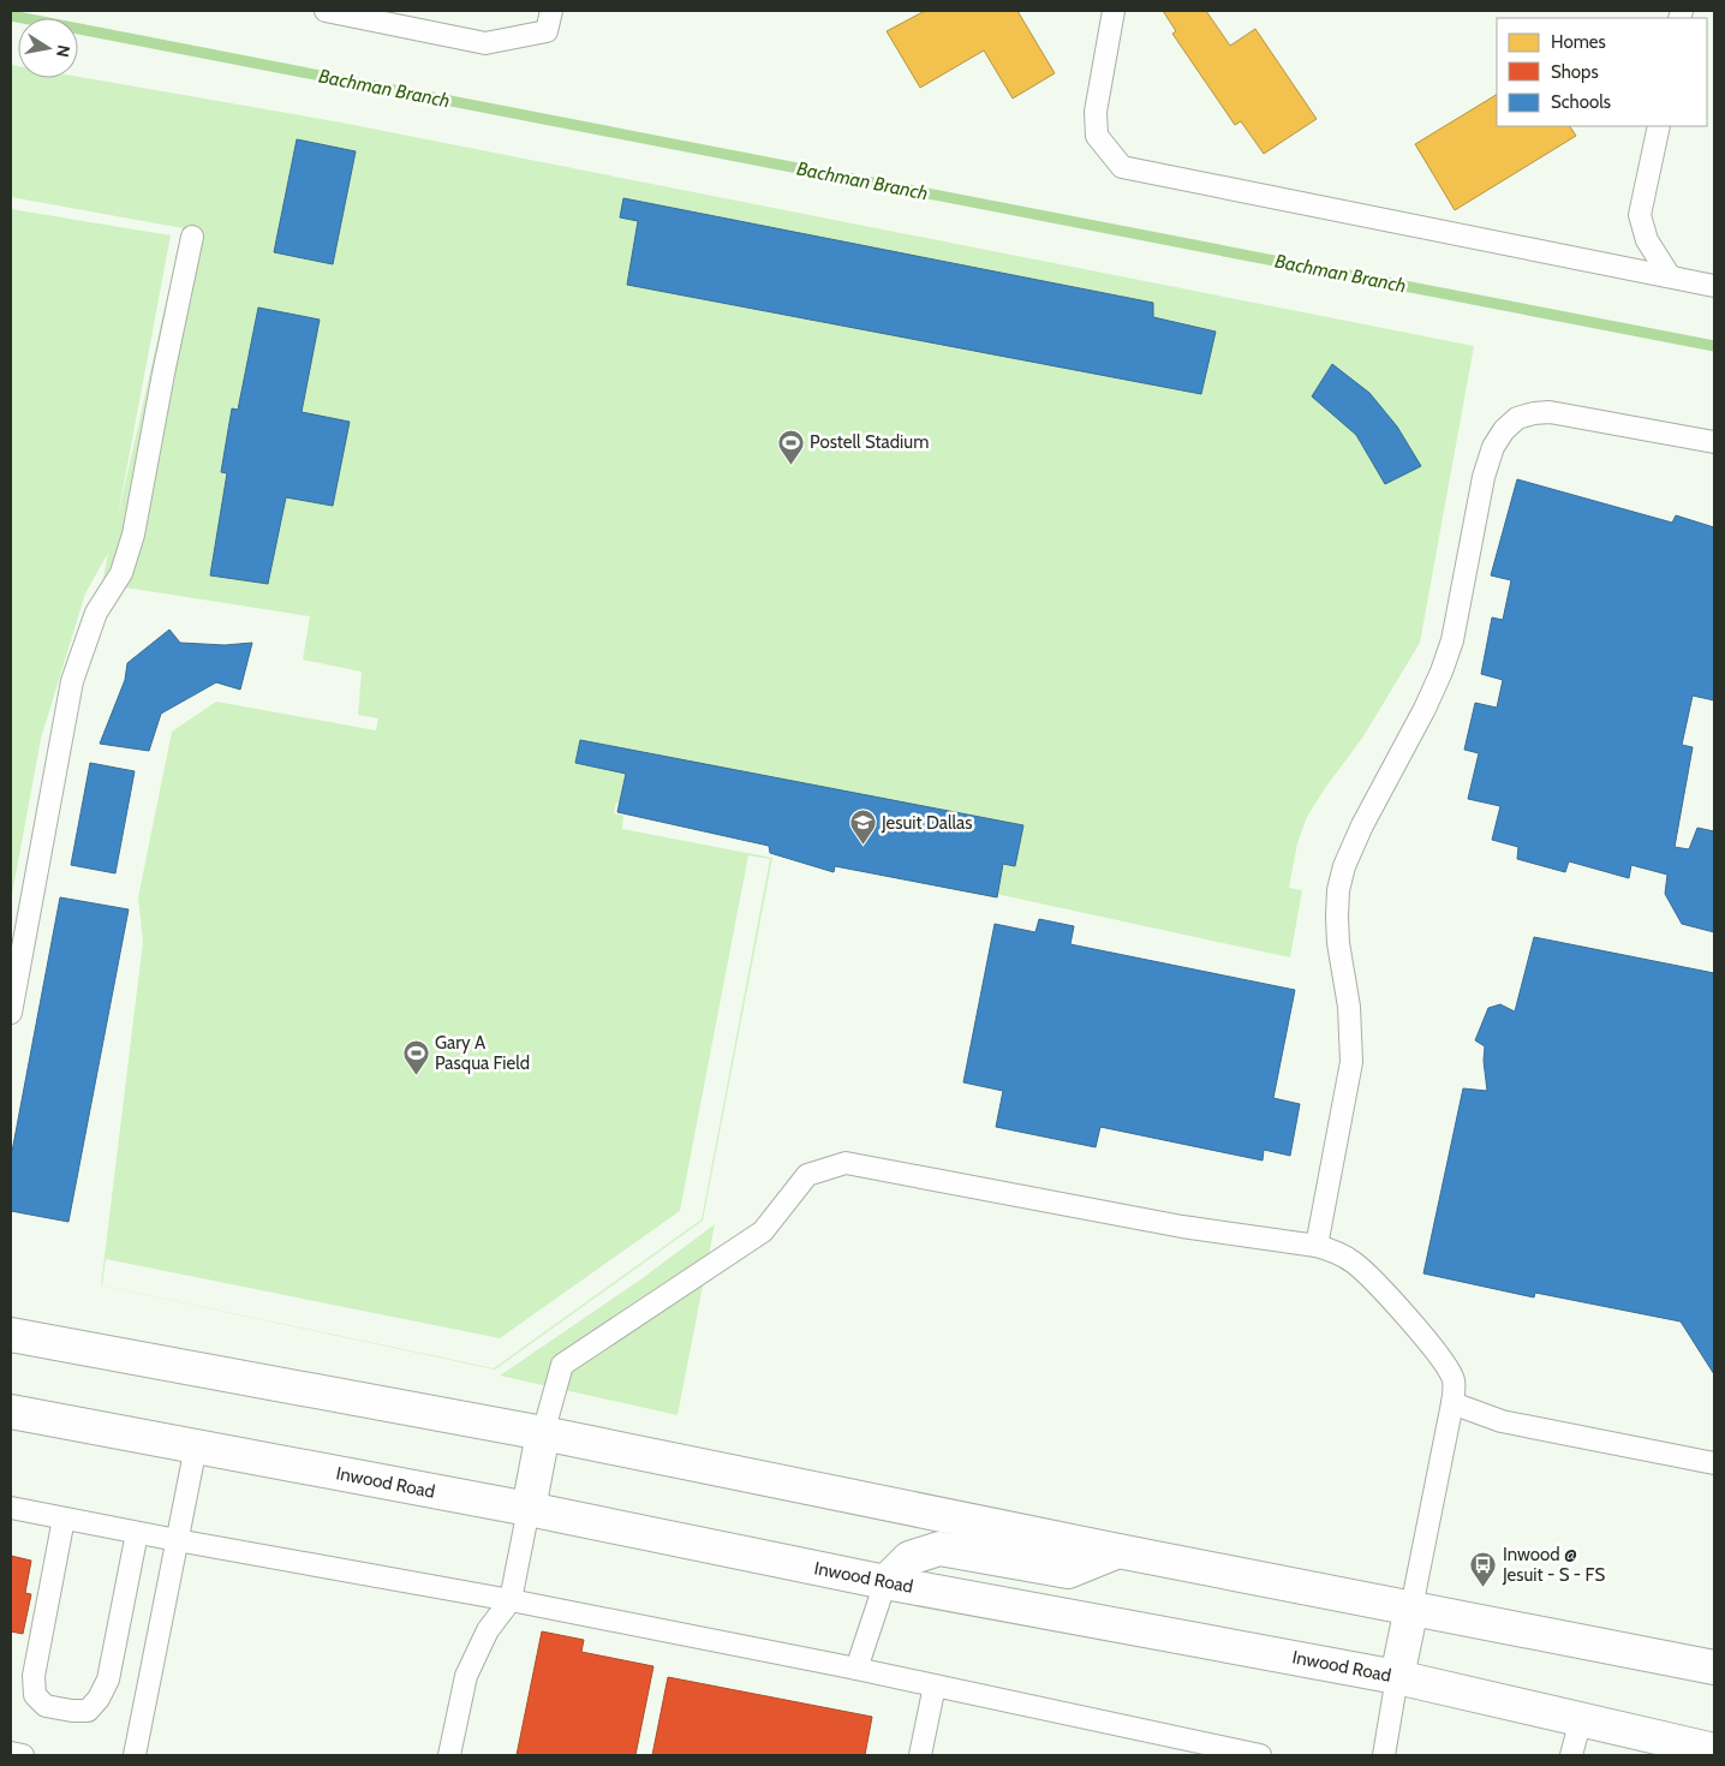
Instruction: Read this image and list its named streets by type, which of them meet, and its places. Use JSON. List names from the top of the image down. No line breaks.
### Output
{"streets":{"main road":["Inwood Road"]},"water":["Bachman Branch"],"places":{"sports":["Postell Stadium","Gary A Pasqua Field"],"school or university":["Jesuit Dallas"],"bus stop":["Inwood @ Jesuit - S - FS"]},"legend":["Homes","Shops","Schools"],"north":"right"}
